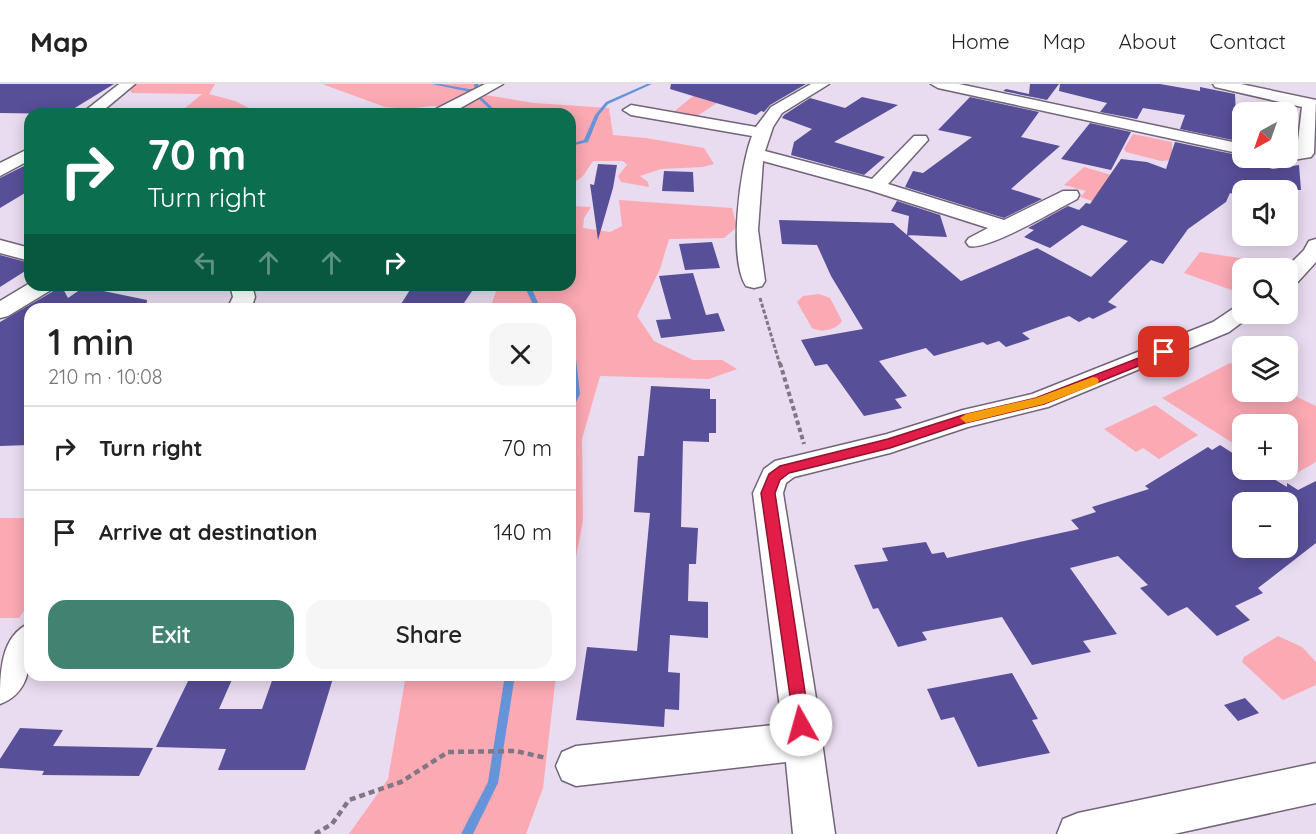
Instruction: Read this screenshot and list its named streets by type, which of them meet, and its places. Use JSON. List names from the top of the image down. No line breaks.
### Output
{"north":"bottom left","page":{"header":"Map","nav":["Home","Map","About","Contact"],"map_buttons":["+","−"],"turn":["70 m","Turn right"],"heading":["1 min","210 m · 10:08"],"list":[{"name":"Turn right","value":"70 m"},{"name":"Arrive at destination","value":"140 m"}],"buttons":["Exit","Share"]}}
